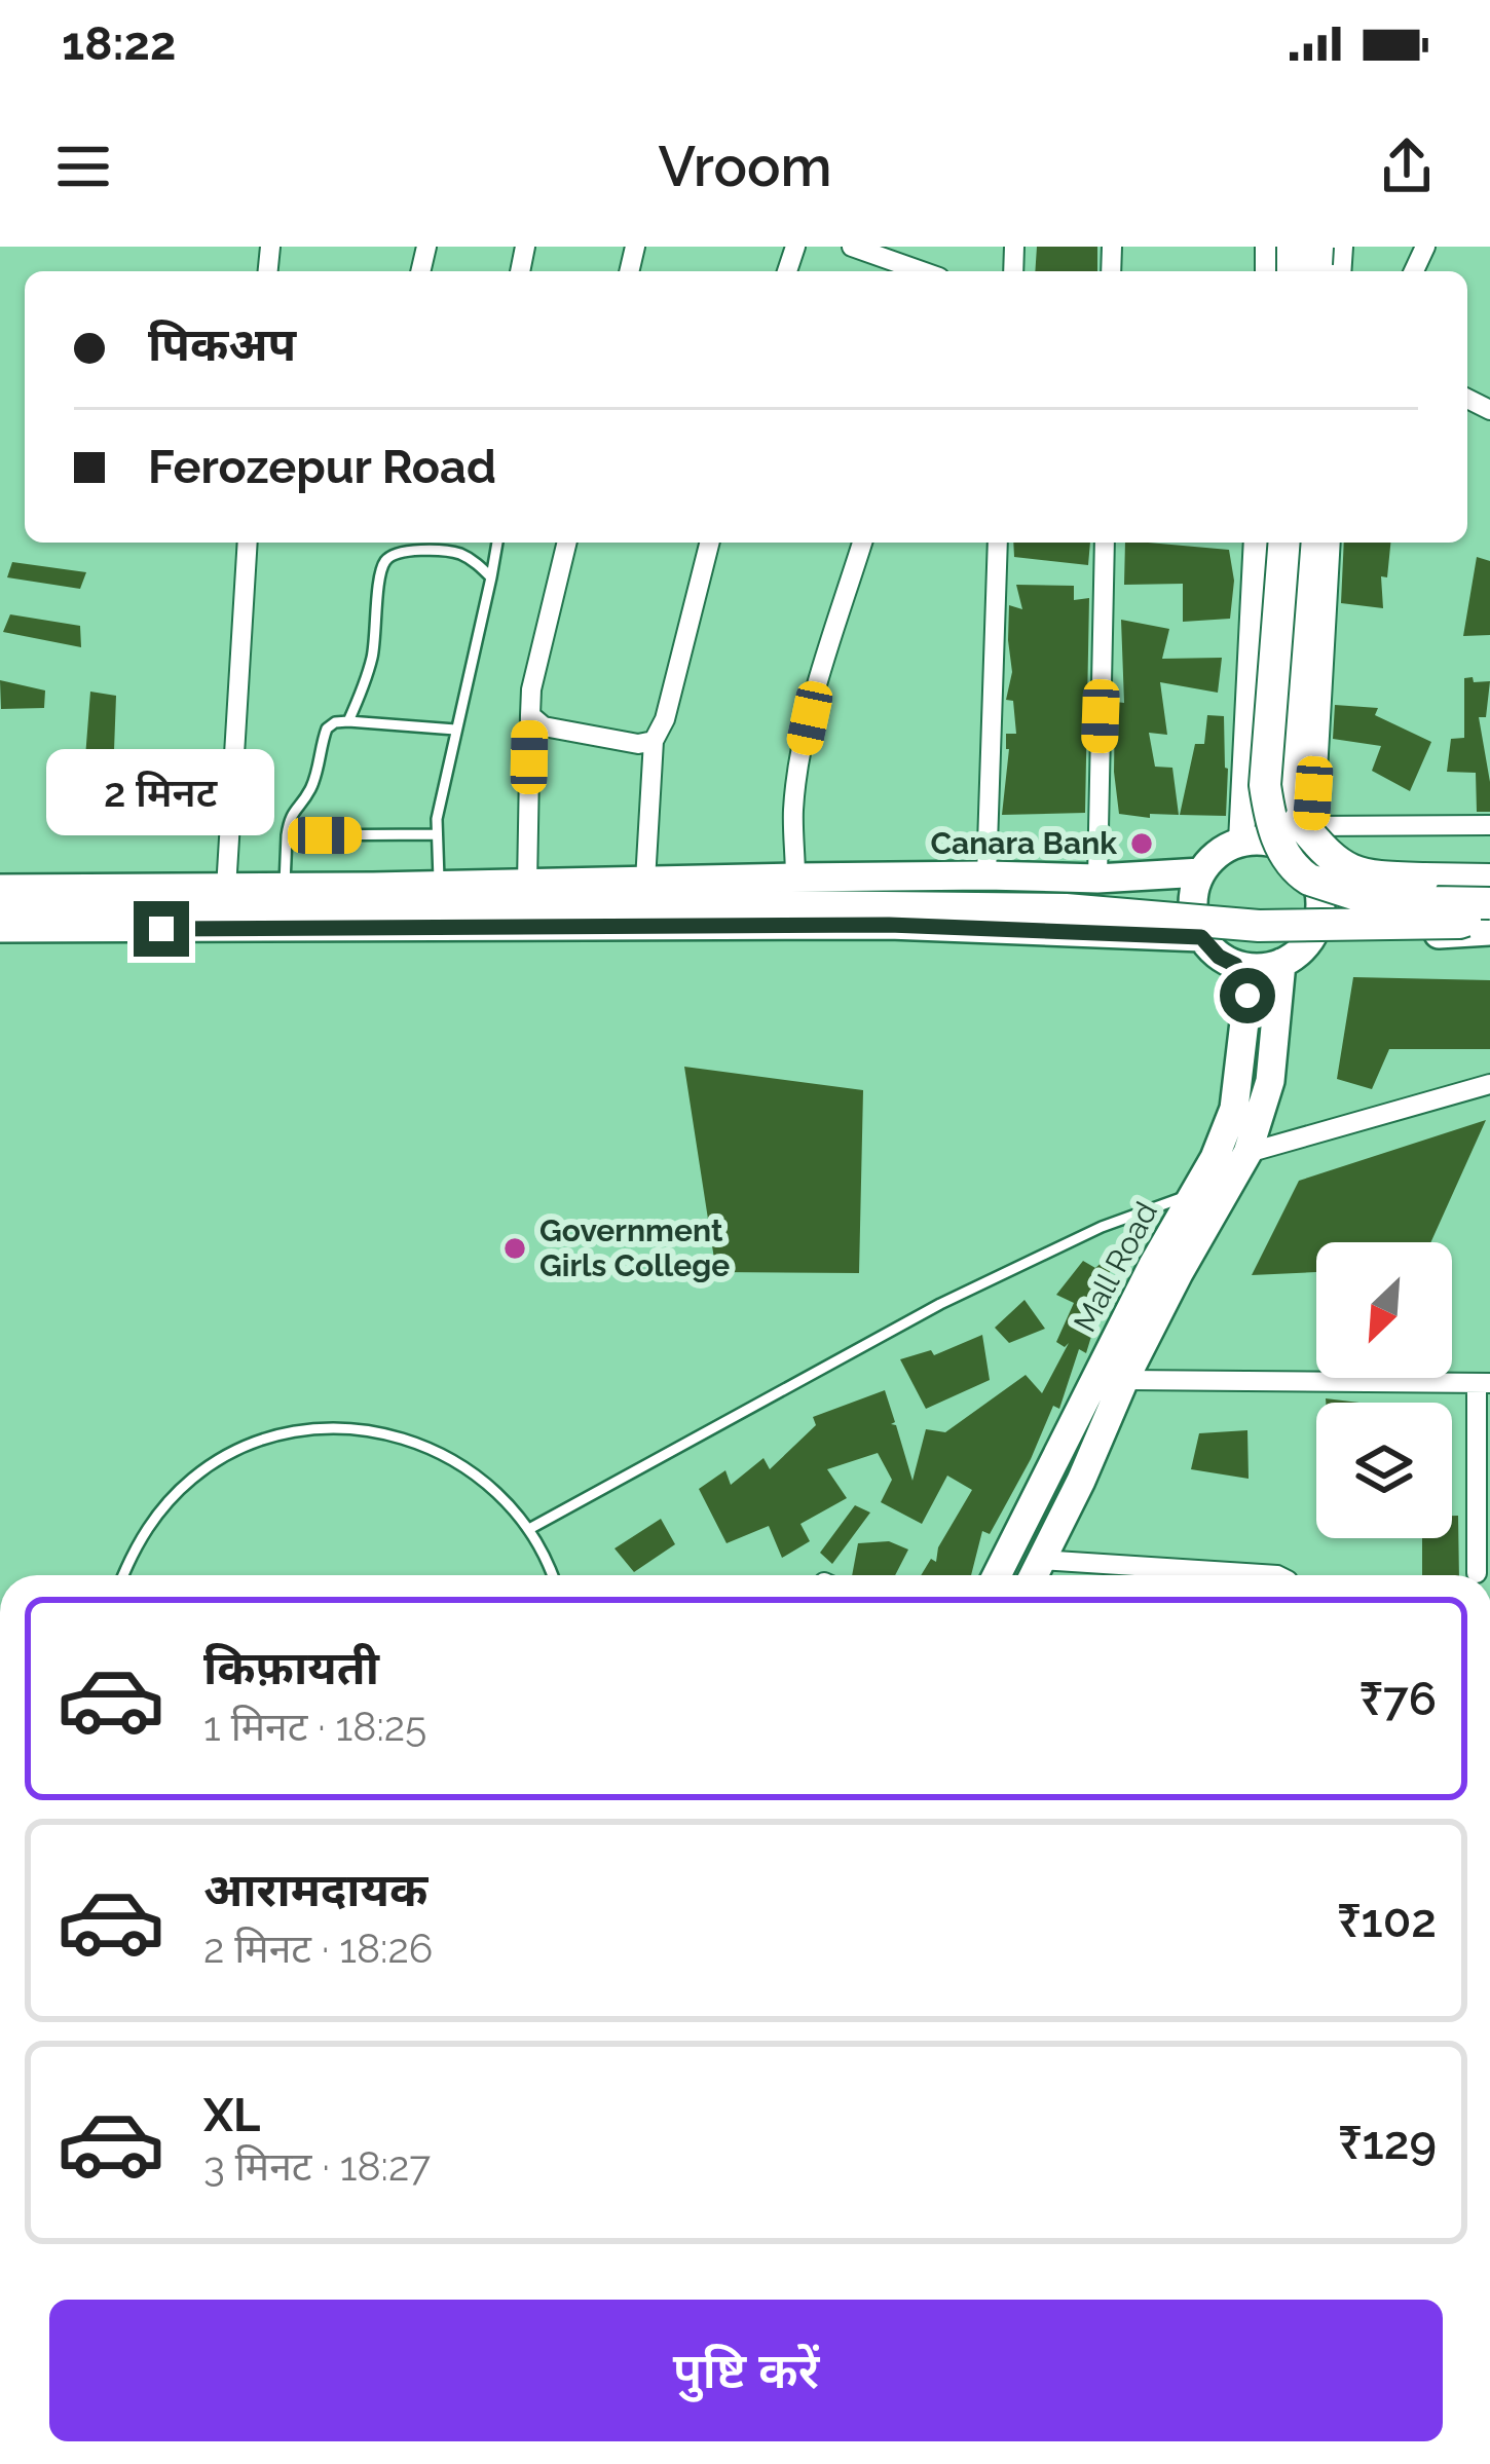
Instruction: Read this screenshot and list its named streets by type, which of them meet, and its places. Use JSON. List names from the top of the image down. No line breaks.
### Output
{"streets":{"main road":["Mall Road"]},"places":["Canara Bank","Government Girls College"],"north":"bottom left","page":{"status":"18:22","header":"Vroom","banner":["पिकअप","Ferozepur Road"],"bubble":"2 मिनट","list":[{"name":"किफ़ायती","note":"1 मिनट · 18:25","value":"₹76"},{"name":"आरामदायक","note":"2 मिनट · 18:26","value":"₹102"},{"name":"XL","note":"3 मिनट · 18:27","value":"₹129"}],"buttons":"पुष्टि करें"}}
